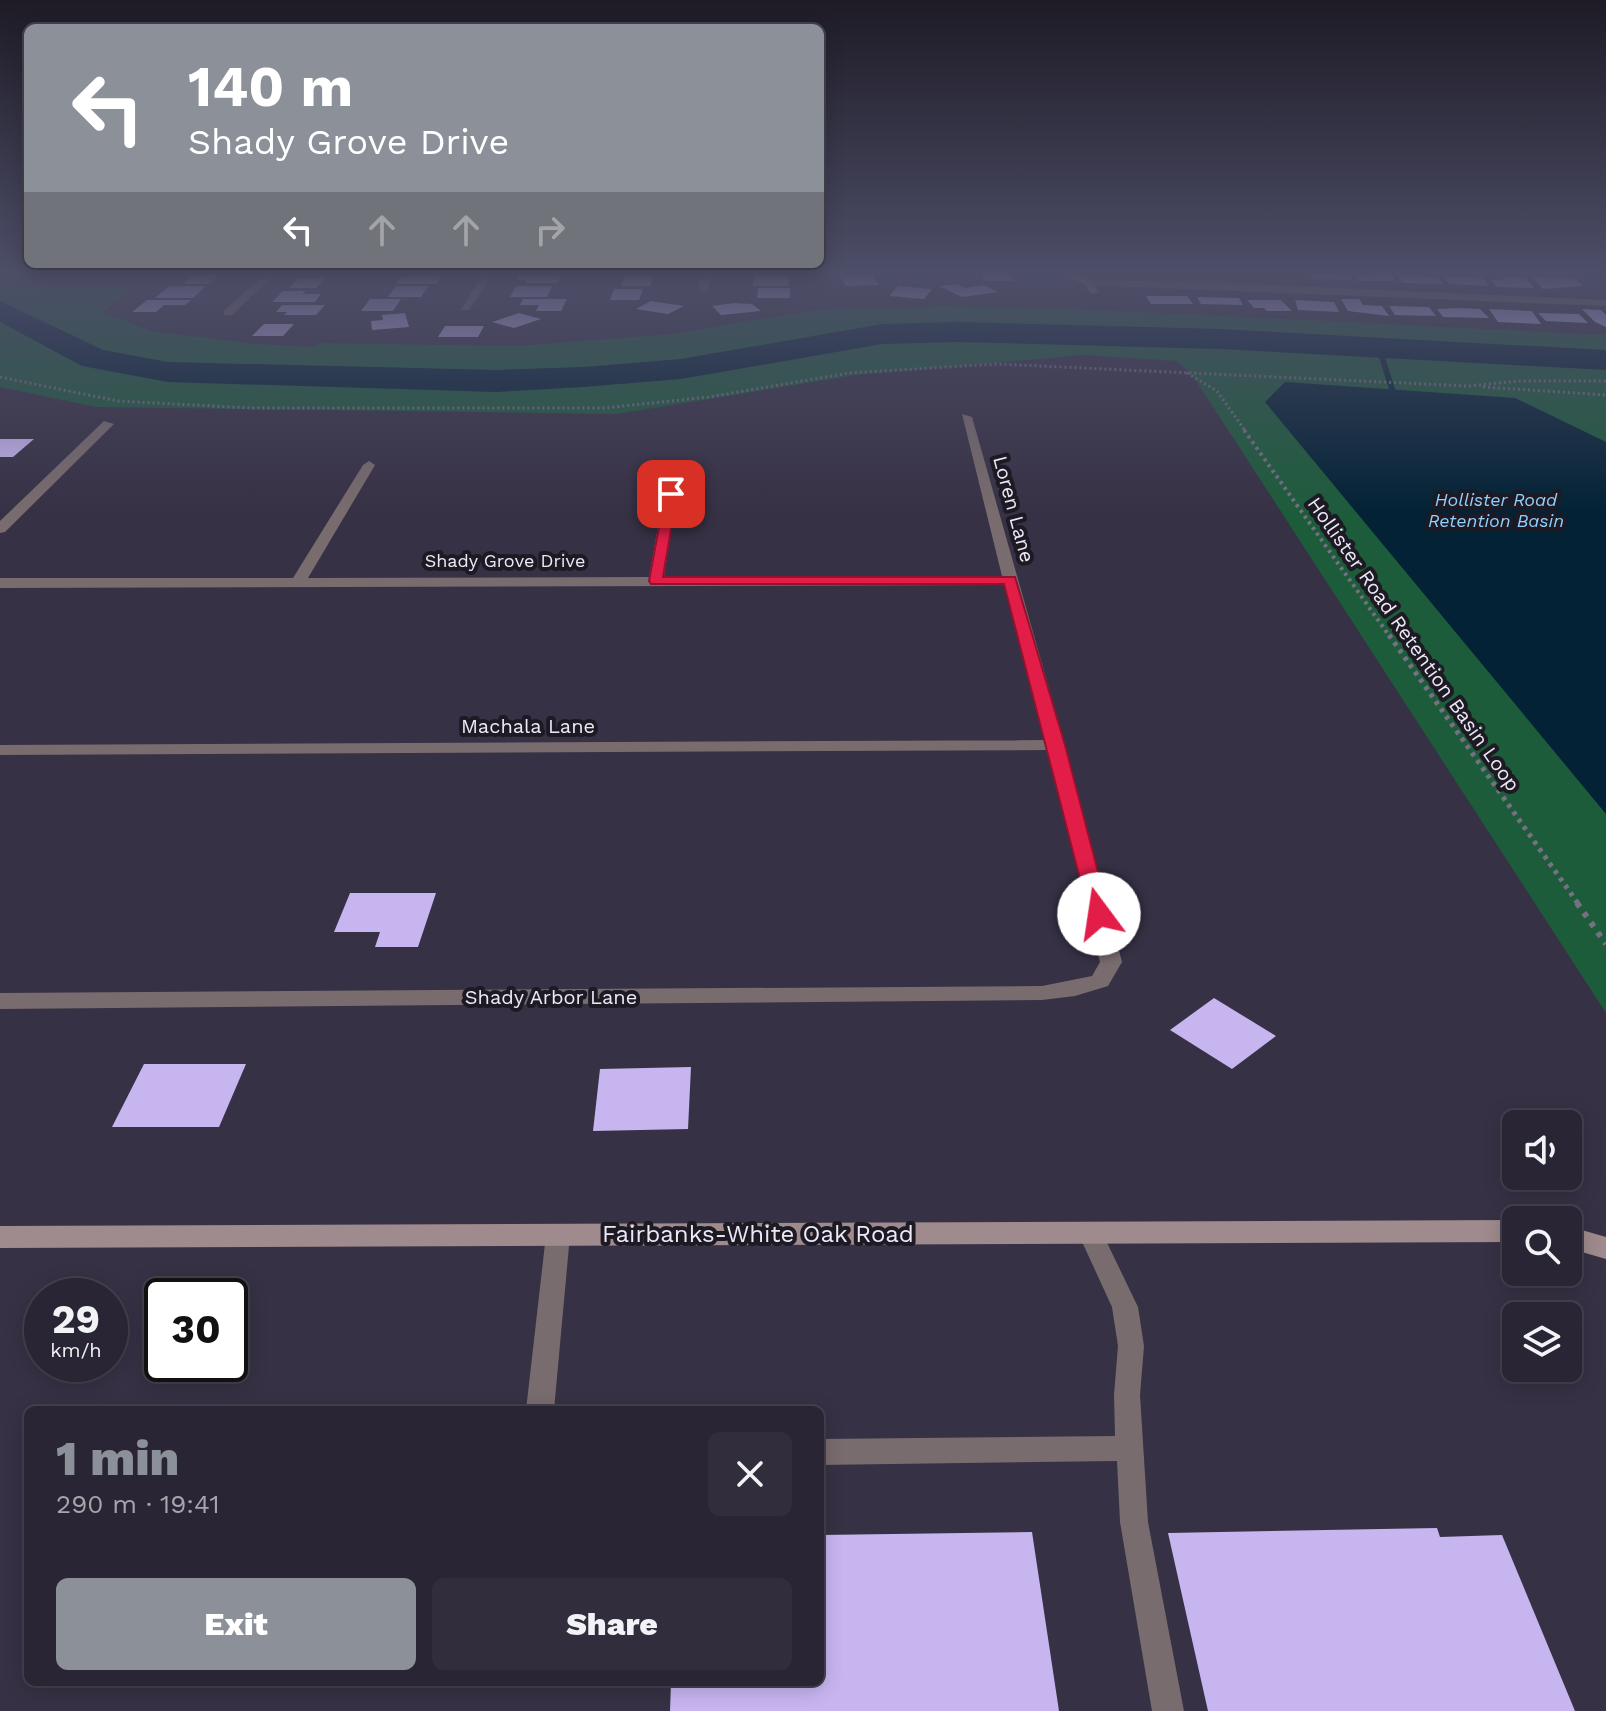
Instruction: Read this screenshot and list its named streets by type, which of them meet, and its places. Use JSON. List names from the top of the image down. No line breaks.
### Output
{"streets":{"street":["Loren Lane","Shady Grove Drive","Machala Lane","Shady Arbor Lane","Fairbanks-White Oak Road"],"path":["Hollister Road Retention Basin Loop"]},"crossings":[["Loren Lane","Shady Grove Drive"],["Loren Lane","Machala Lane"],["Loren Lane","Shady Arbor Lane"]],"water":["Hollister Road Retention Basin"],"page":{"turn":["140 m","Shady Grove Drive"],"speed":"29 km/h","limit":"30","heading":["1 min","290 m · 19:41"],"buttons":["Exit","Share"]}}
